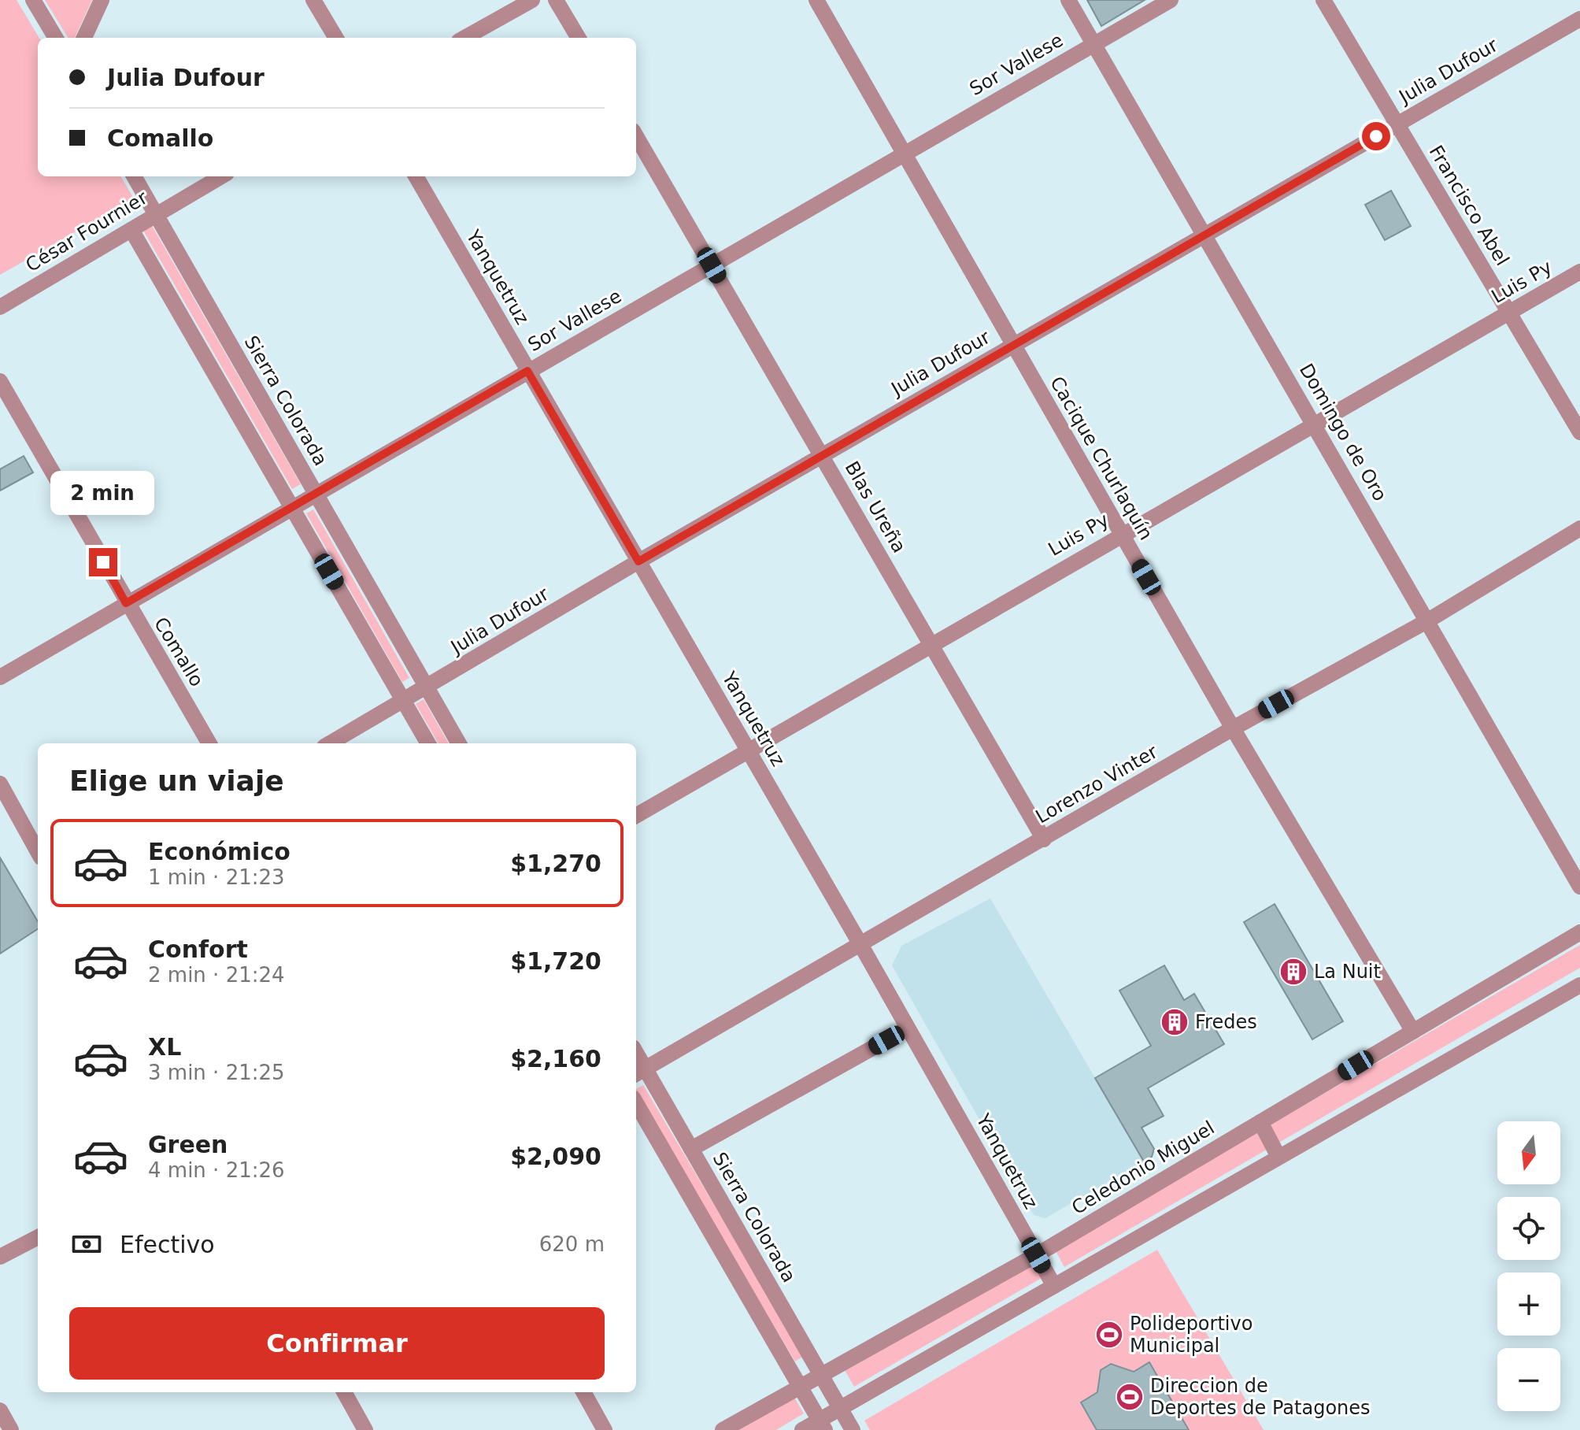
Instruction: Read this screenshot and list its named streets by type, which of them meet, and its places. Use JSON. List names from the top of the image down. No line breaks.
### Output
{"streets":{"street":["Sor Vallese","Julia Dufour","Francisco Abel","César Fournier","Yanquetruz","Luis Py","Sierra Colorada","Domingo de Oro","Cacique Churlaquín","Blas Ureña","Comallo","Lorenzo Vinter","Celedonio Miguel"]},"crossings":[["Sor Vallese","Yanquetruz"],["Sor Vallese","Sierra Colorada"],["Sor Vallese","Domingo de Oro"],["Sor Vallese","Cacique Churlaquín"],["Sor Vallese","Blas Ureña"],["Sor Vallese","Comallo"],["Julia Dufour","Francisco Abel"],["Julia Dufour","Yanquetruz"],["Julia Dufour","Sierra Colorada"],["Julia Dufour","Domingo de Oro"],["Julia Dufour","Cacique Churlaquín"],["Julia Dufour","Blas Ureña"],["Francisco Abel","Luis Py"],["César Fournier","Sierra Colorada"],["Yanquetruz","Luis Py"],["Yanquetruz","Lorenzo Vinter"],["Yanquetruz","Celedonio Miguel"],["Luis Py","Domingo de Oro"],["Luis Py","Cacique Churlaquín"],["Luis Py","Blas Ureña"],["Sierra Colorada","Lorenzo Vinter"],["Sierra Colorada","Celedonio Miguel"],["Domingo de Oro","Lorenzo Vinter"],["Cacique Churlaquín","Lorenzo Vinter"],["Cacique Churlaquín","Celedonio Miguel"],["Blas Ureña","Lorenzo Vinter"]],"places":{"building":["La Nuit","Fredes"],"sports":["Polideportivo Municipal","Direccion de Deportes de Patagones"]},"north":"bottom","page":{"banner":["Julia Dufour","Comallo"],"bubble":"2 min","heading":"Elige un viaje","list":[{"name":"Económico","note":"1 min · 21:23","value":"$1,270"},{"name":"Confort","note":"2 min · 21:24","value":"$1,720"},{"name":"XL","note":"3 min · 21:25","value":"$2,160"},{"name":"Green","note":"4 min · 21:26","value":"$2,090"}],"map_buttons":["+","−"],"pay":["Efectivo","620 m"],"buttons":"Confirmar"}}
